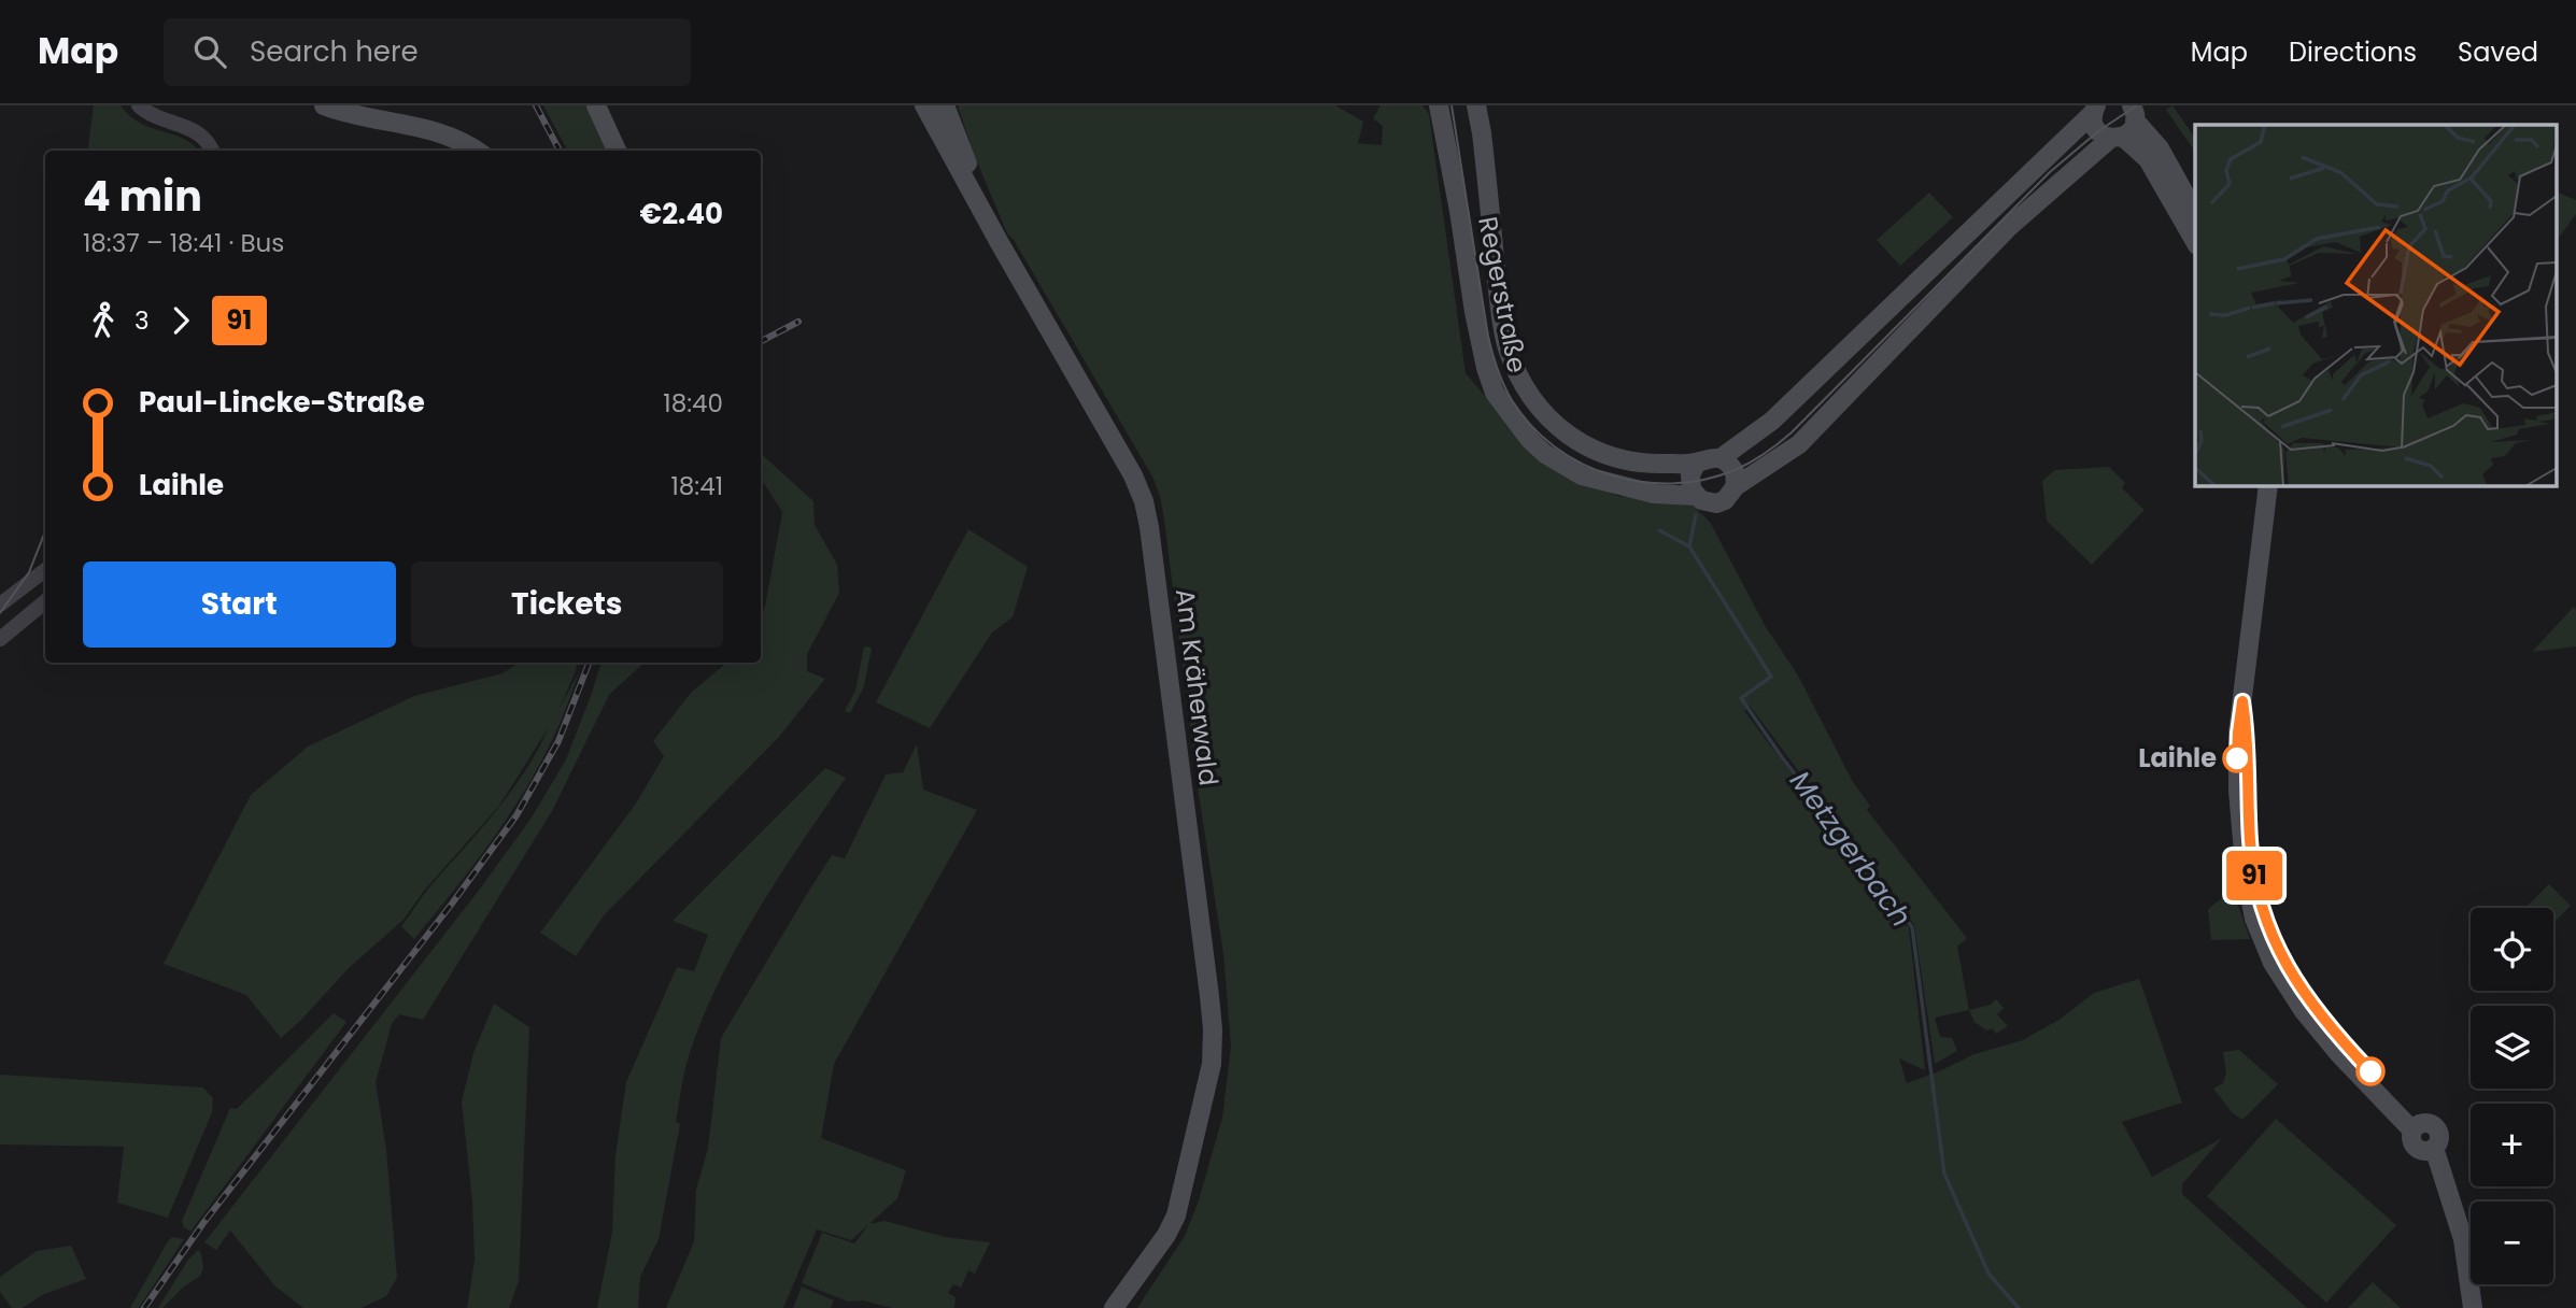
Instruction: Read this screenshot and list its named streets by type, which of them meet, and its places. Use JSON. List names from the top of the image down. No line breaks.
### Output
{"streets":{"main road":["Regerstraße","Am Kräherwald"]},"water":["Metzgerbach"],"places":["Laihle"],"lines":["bus line 91"],"page":{"header":"Map","search":"Search here","nav":["Map","Directions","Saved"],"on_map":"91","heading":["4 min","18:37 – 18:41 · Bus","€2.40"],"legs":["3","91"],"list":[{"name":"Paul-Lincke-Straße","value":"18:40"},{"name":"Laihle","value":"18:41"}],"buttons":["Start","Tickets"],"map_buttons":["+","−"]}}
